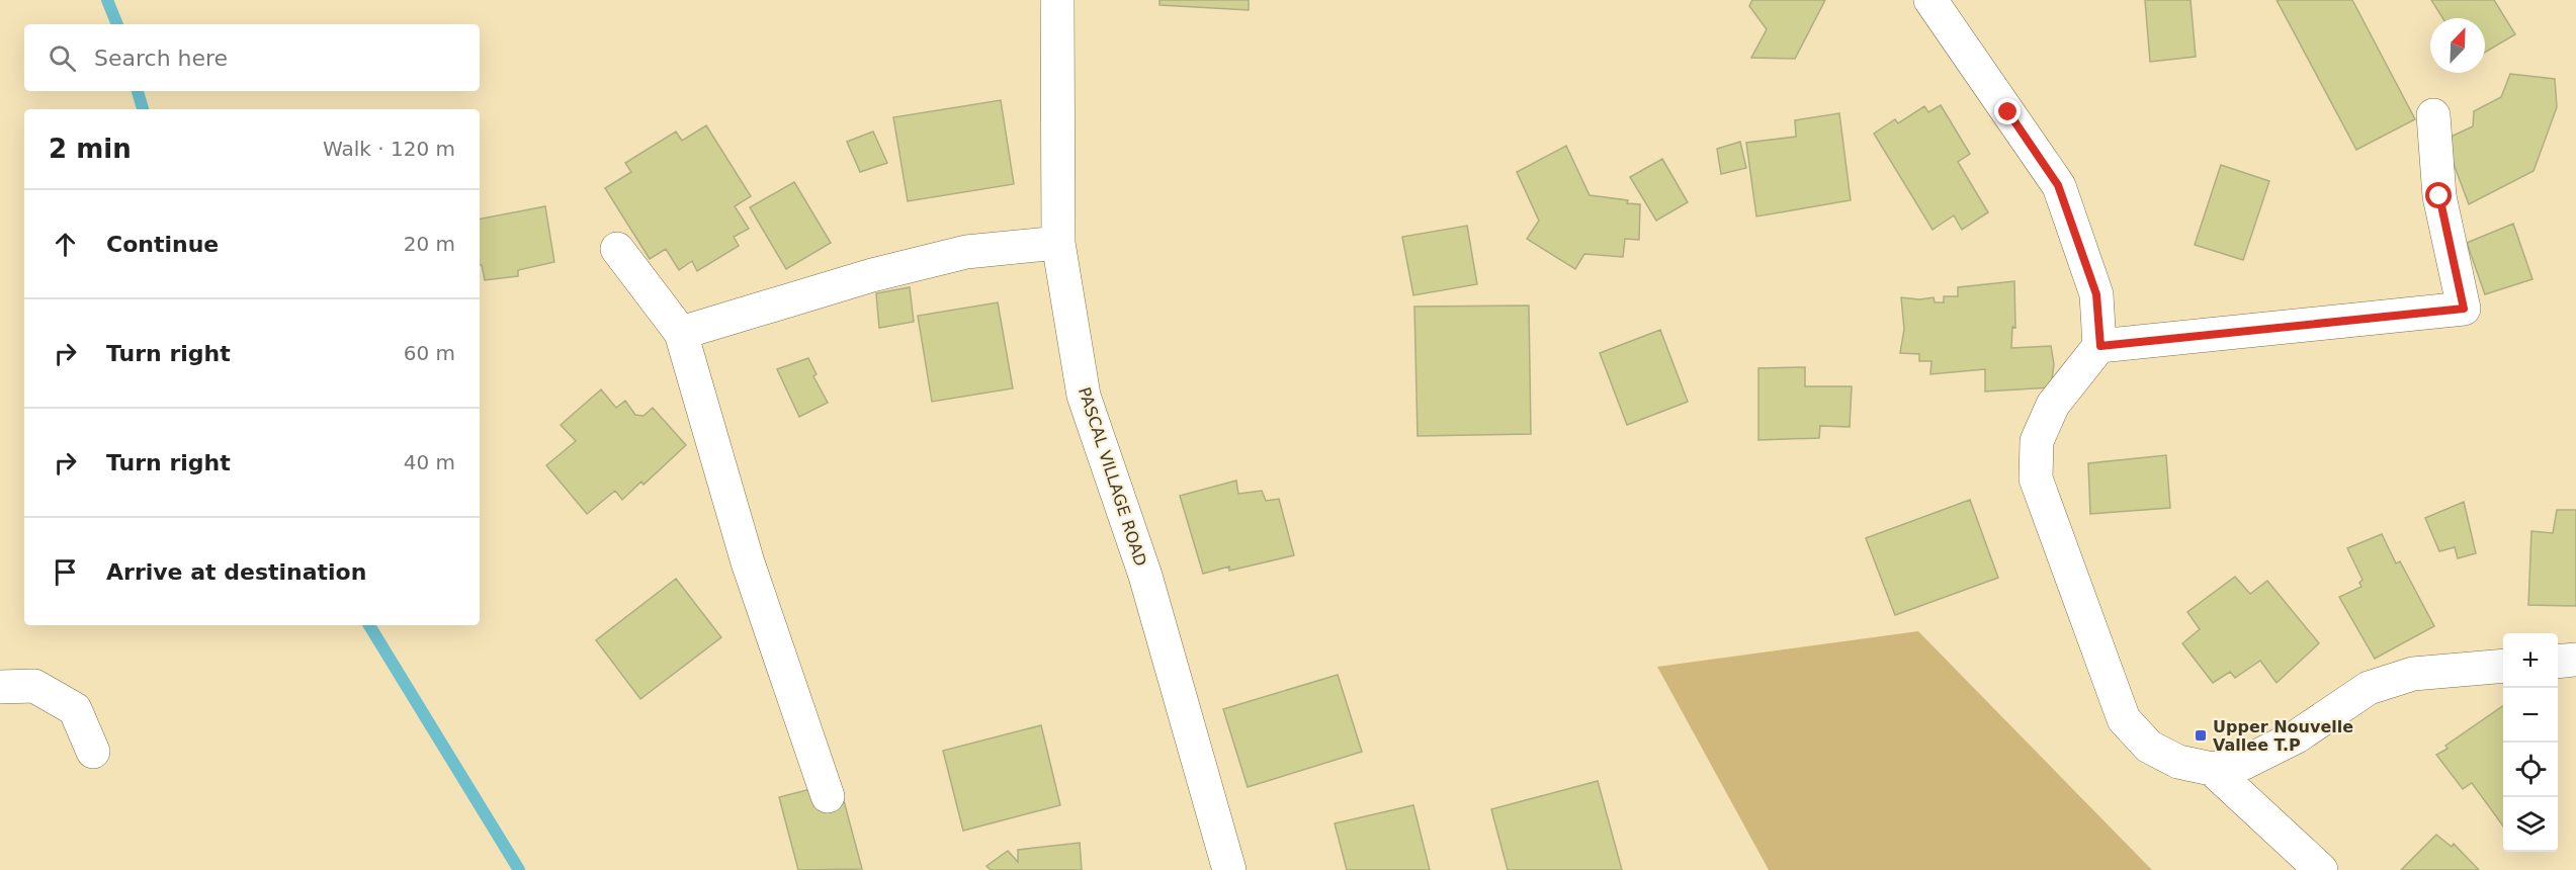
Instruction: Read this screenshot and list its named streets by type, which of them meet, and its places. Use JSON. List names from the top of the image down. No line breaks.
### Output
{"streets":{"street":["PASCAL VILLAGE ROAD"]},"places":{"transit":["Upper Nouvelle Vallee T.P"]},"north":"top right","page":{"search":"Search here","heading":["2 min","Walk · 120 m"],"list":[["Continue","20 m"],["Turn right","60 m"],["Turn right","40 m"],"Arrive at destination"],"map_buttons":["+","−"]}}
